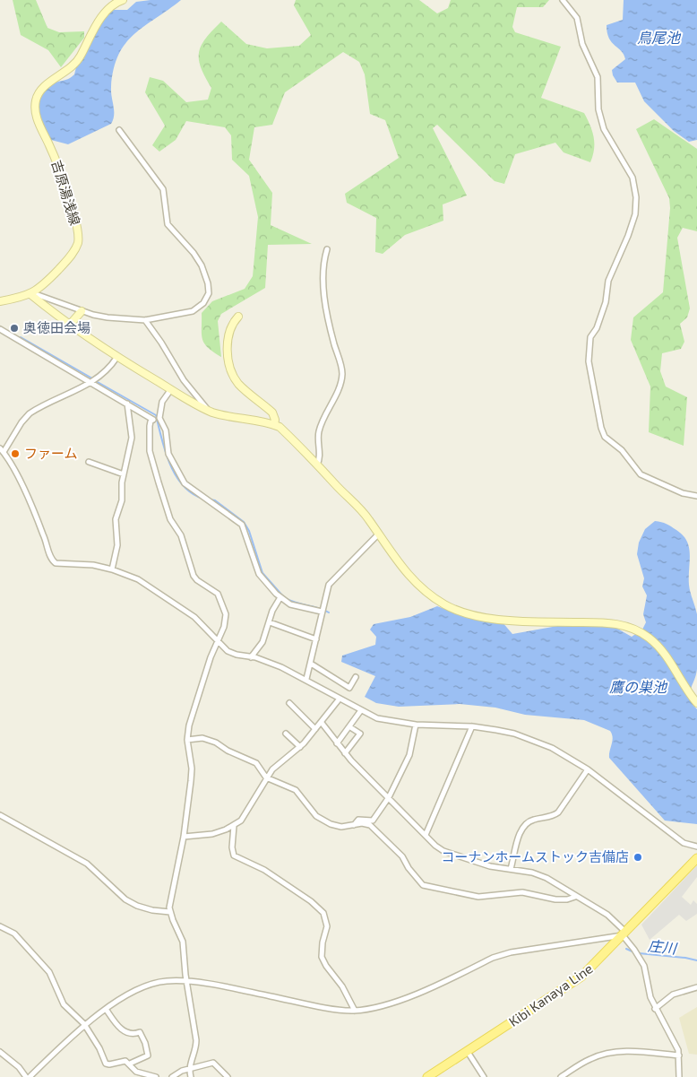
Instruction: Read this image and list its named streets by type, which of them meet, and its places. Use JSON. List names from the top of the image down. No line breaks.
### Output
{"streets":{"main road":["Kibi Kanaya Line"],"street":["吉原湯浅線"]},"water":["鳥尾池","鷹の巣池","庄川"],"places":["奥徳田会場","ファーム","コーナンホームストック吉備店"]}
